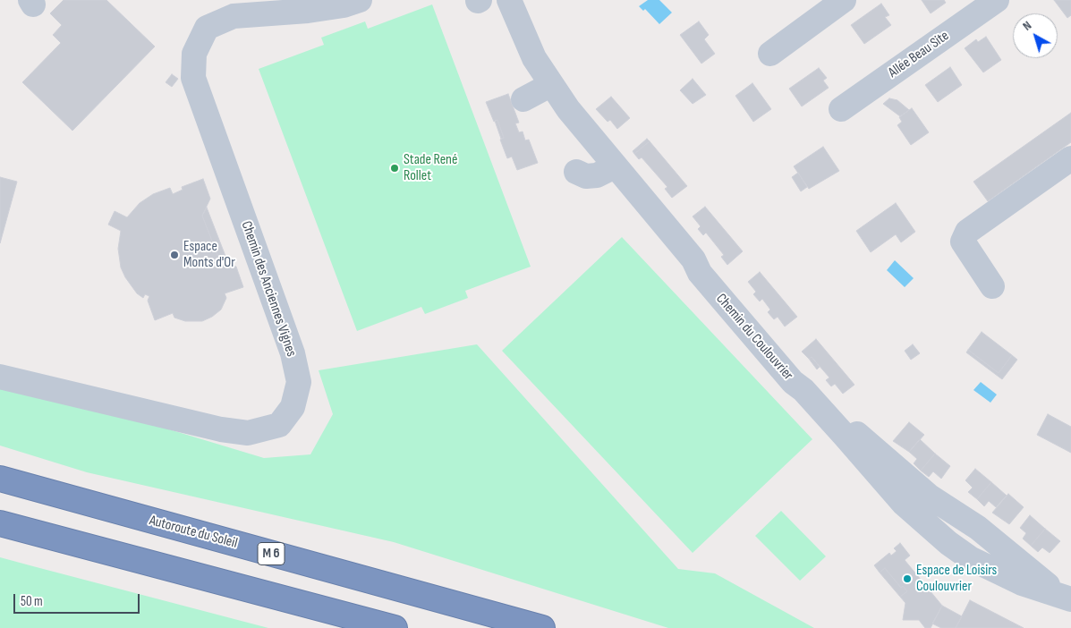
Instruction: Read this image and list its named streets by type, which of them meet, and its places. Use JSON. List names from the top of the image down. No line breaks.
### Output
{"streets":{"highway":["Autoroute du Soleil","M 6"],"street":["Allée Beau Site","Chemin des Anciennes Vignes","Chemin du Coulouvrier"]},"places":["Stade René Rollet","Espace Monts d'Or","Espace de Loisirs Coulouvrier"],"scale_bar":"50 m","north":"top left"}
